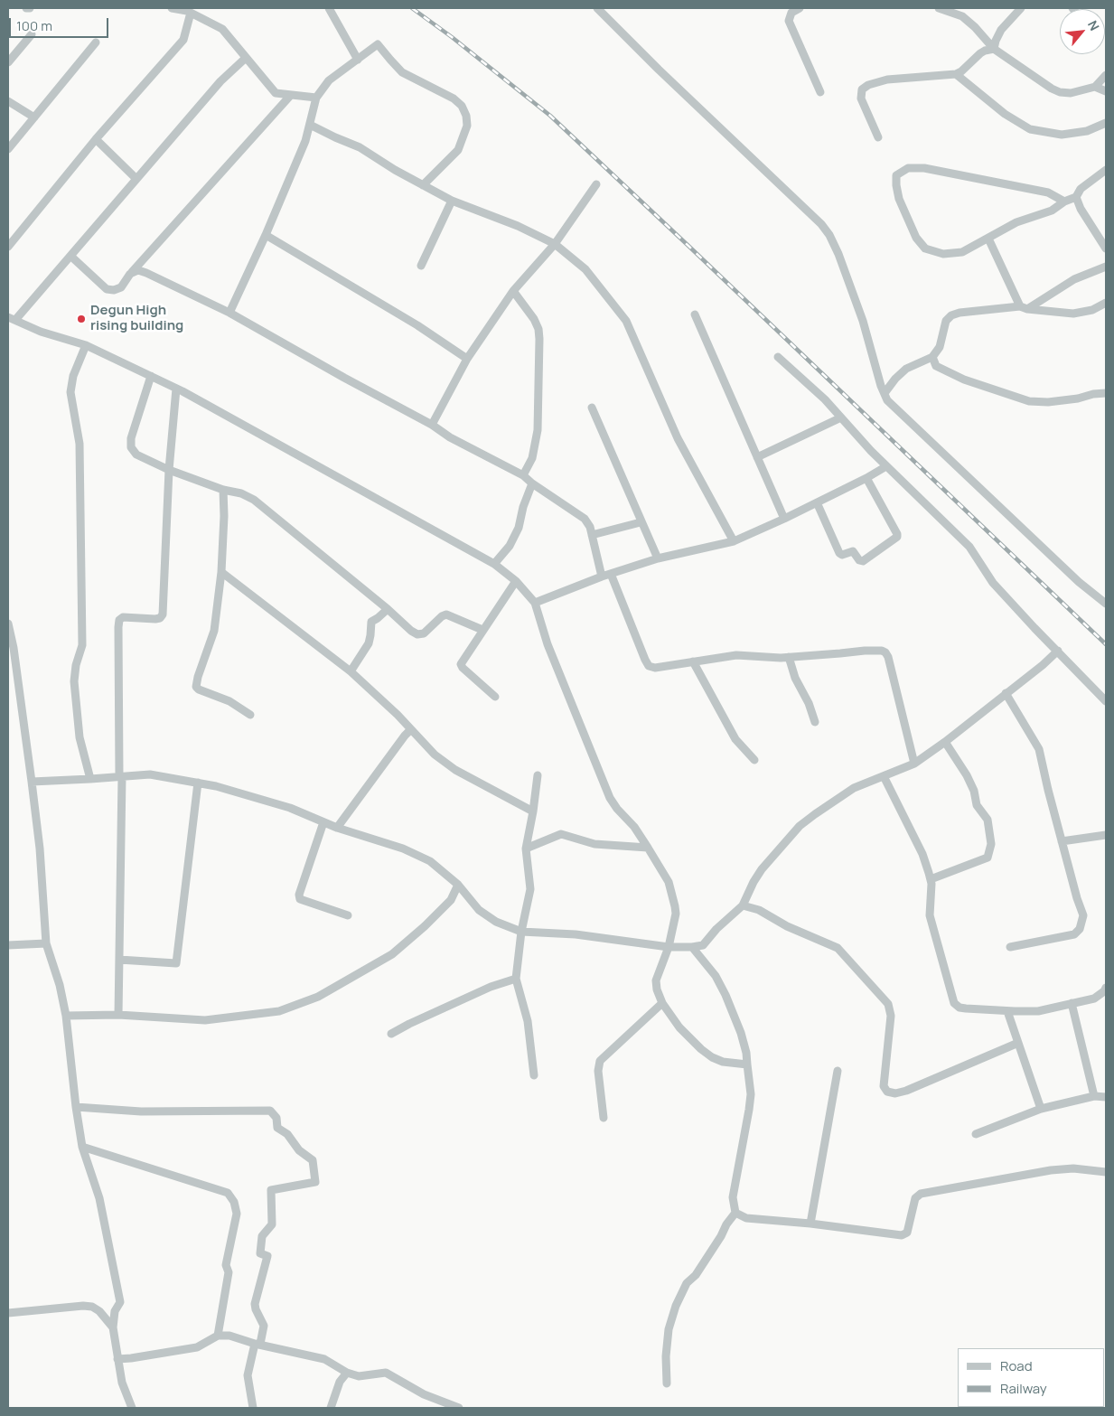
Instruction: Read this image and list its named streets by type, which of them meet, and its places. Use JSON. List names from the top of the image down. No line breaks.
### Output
{"places":["Degun High rising building"],"legend":["Road","Railway"],"scale_bar":"100 m","north":"top right"}
